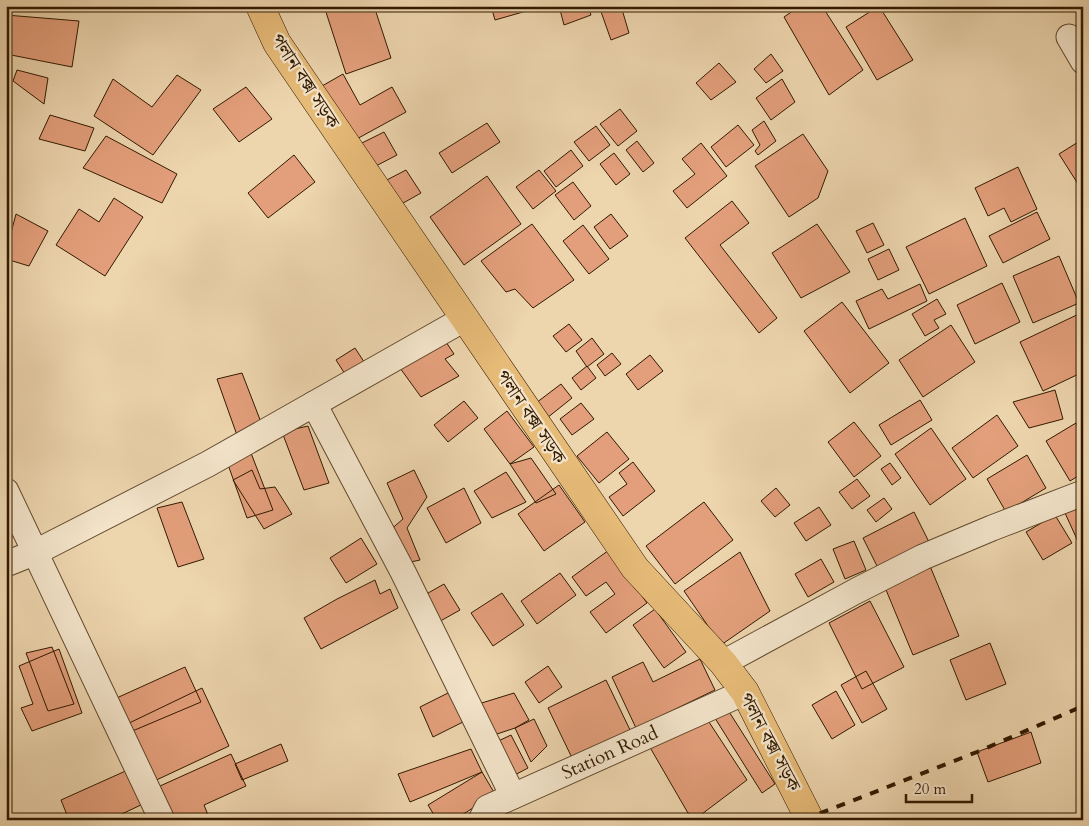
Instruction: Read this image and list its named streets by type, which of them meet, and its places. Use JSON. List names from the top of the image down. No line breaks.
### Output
{"streets":{"main road":["পলান বক্স সড়ক"],"street":["Station Road"]},"crossings":[["পলান বক্স সড়ক","Station Road"]],"scale_bar":"20 m"}
